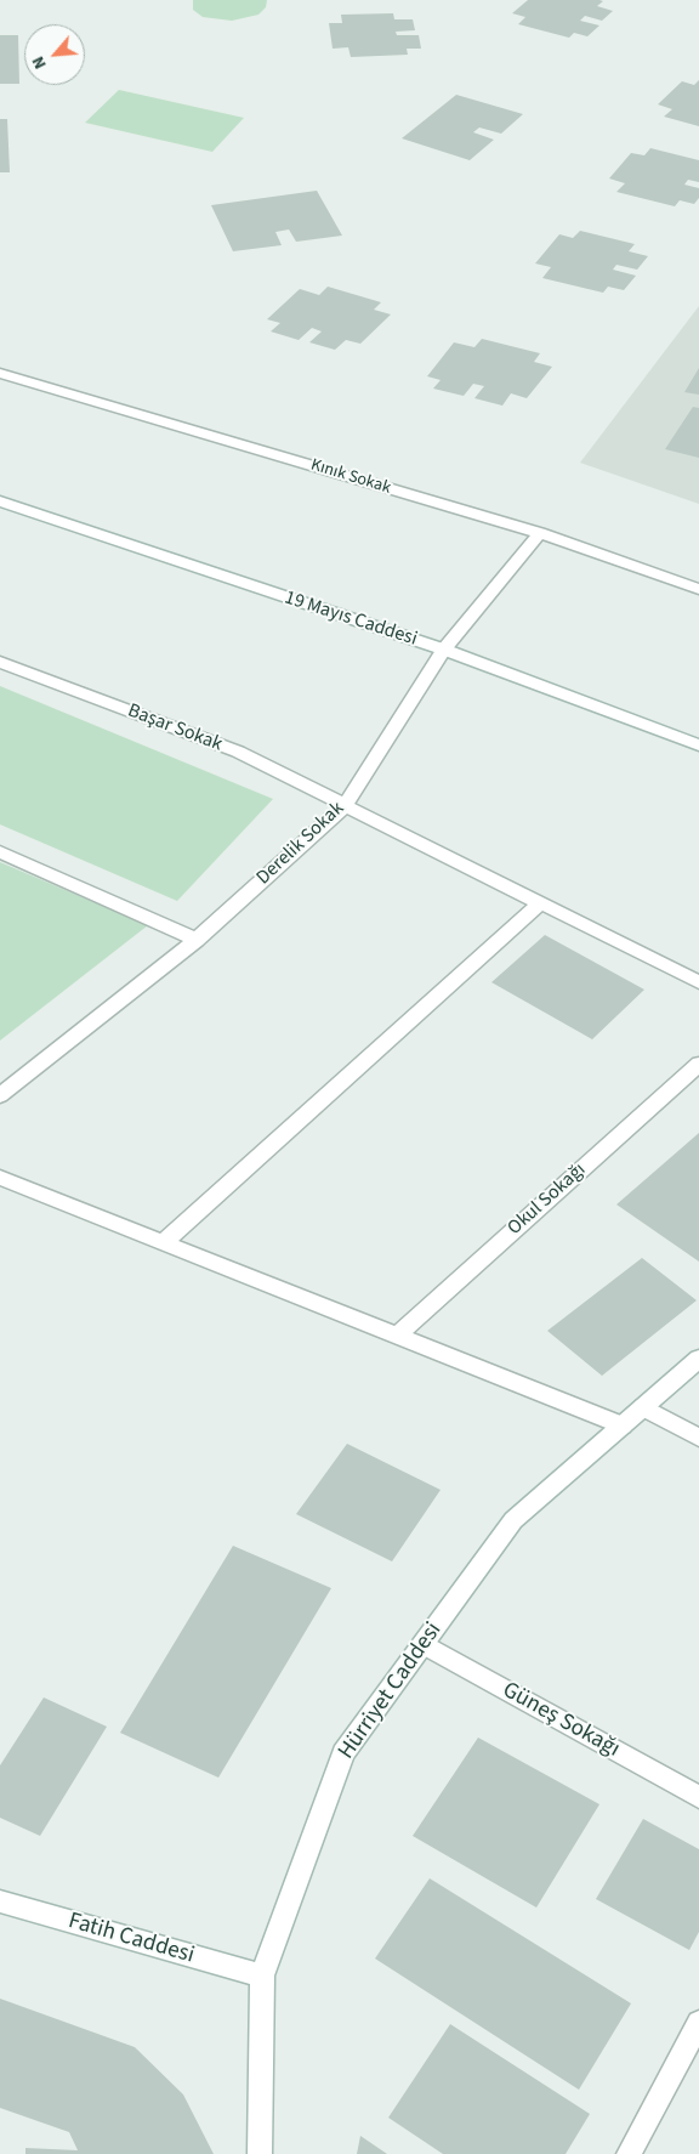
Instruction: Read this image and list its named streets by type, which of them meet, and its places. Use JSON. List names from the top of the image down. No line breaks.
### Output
{"streets":{"street":["Kınık Sokak","19 Mayıs Caddesi","Başar Sokak","Derelik Sokak","Okul Sokağı","Hürriyet Caddesi","Güneş Sokağı","Fatih Caddesi"]},"crossings":[["Kınık Sokak","Derelik Sokak"],["19 Mayıs Caddesi","Derelik Sokak"],["Başar Sokak","Derelik Sokak"],["Hürriyet Caddesi","Güneş Sokağı"],["Hürriyet Caddesi","Fatih Caddesi"]],"north":"bottom left"}
